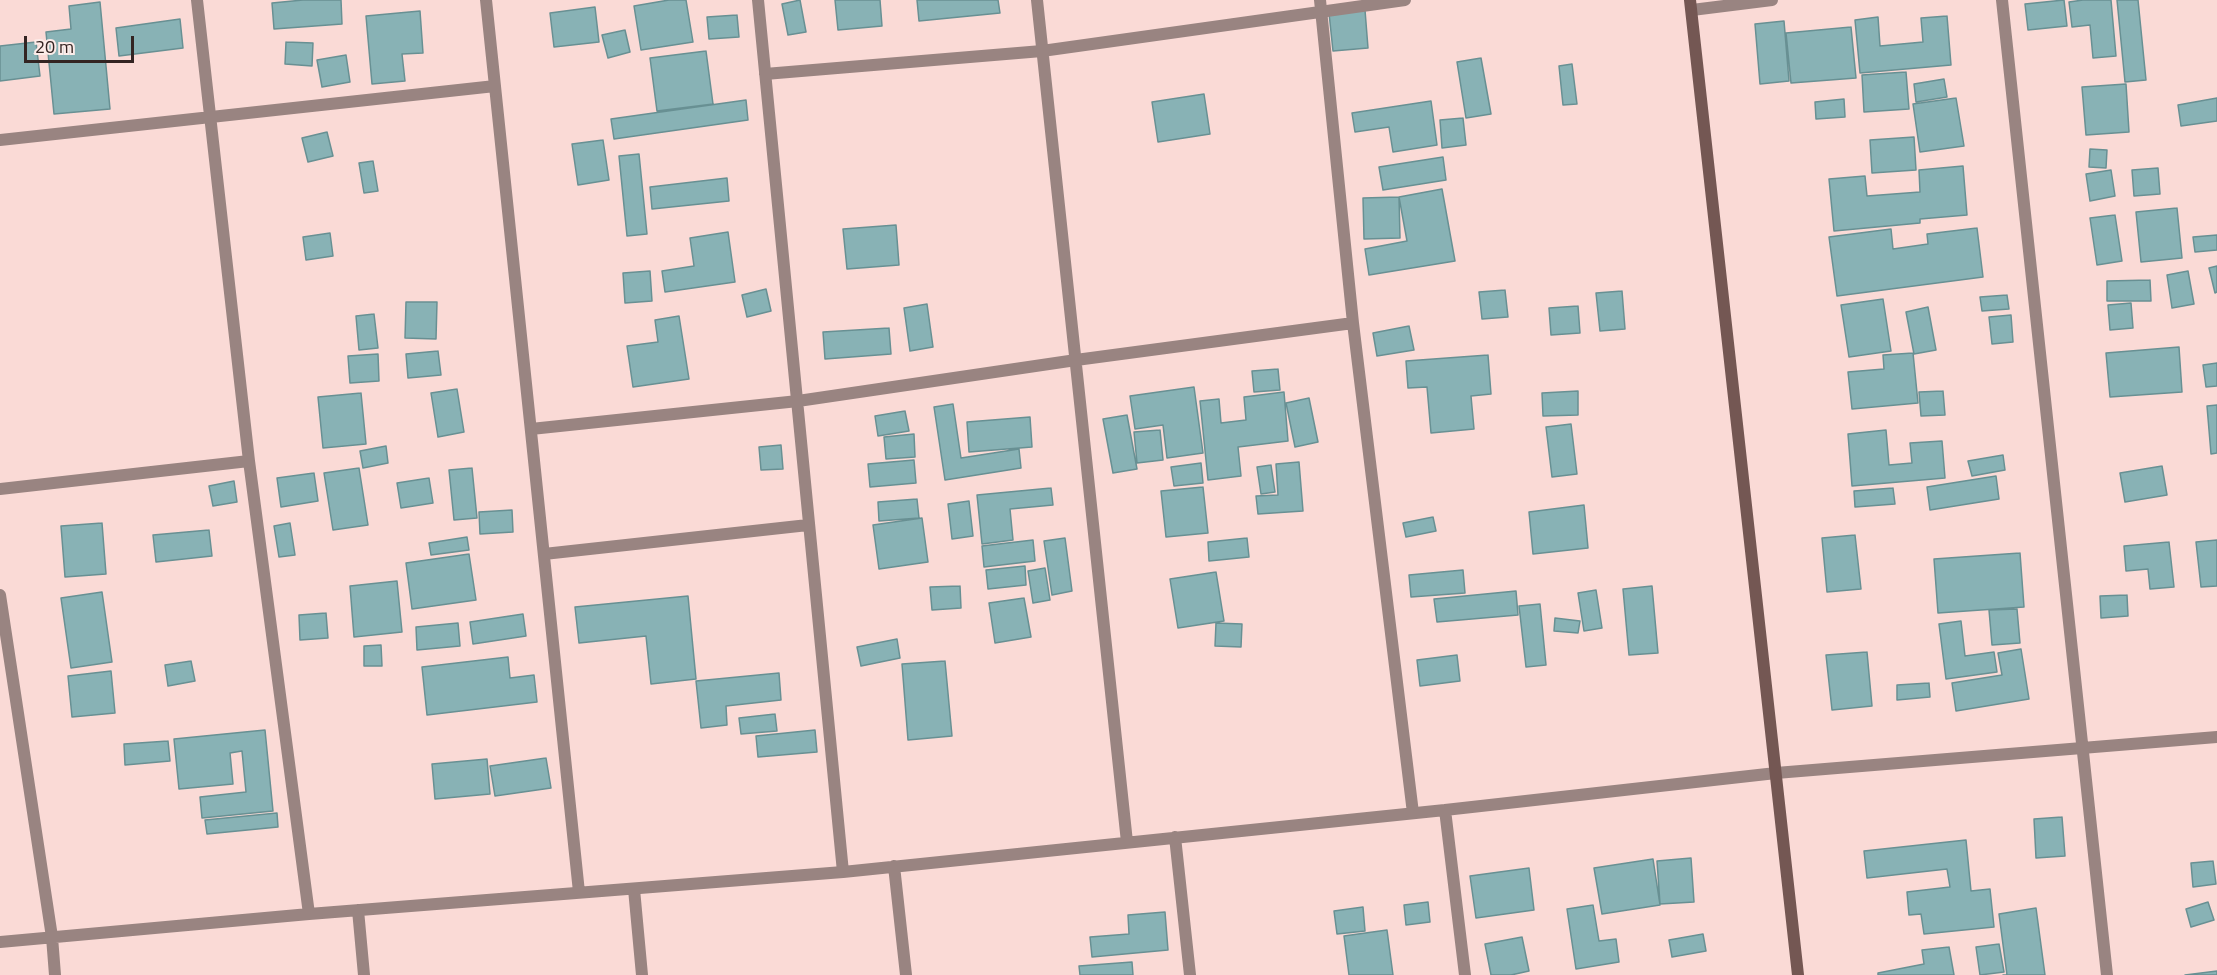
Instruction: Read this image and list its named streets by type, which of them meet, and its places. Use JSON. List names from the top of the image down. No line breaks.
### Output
{"scale_bar":"20 m"}
